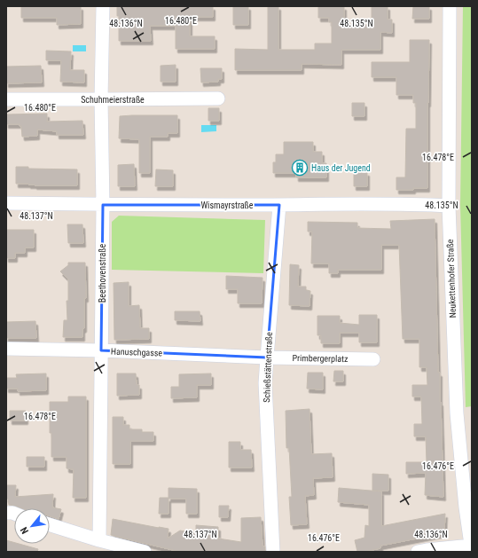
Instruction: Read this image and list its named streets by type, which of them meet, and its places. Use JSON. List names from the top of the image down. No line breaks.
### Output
{"streets":{"street":["Schuhmeierstraße","Wismayrstraße","Beethovenstraße","Neukettenhofer Straße","Hanuschgasse","Primbergerplatz","Schießstättenstraße"]},"crossings":[["Schuhmeierstraße","Beethovenstraße"],["Wismayrstraße","Beethovenstraße"],["Wismayrstraße","Neukettenhofer Straße"],["Wismayrstraße","Schießstättenstraße"],["Beethovenstraße","Hanuschgasse"],["Hanuschgasse","Primbergerplatz"],["Hanuschgasse","Schießstättenstraße"],["Primbergerplatz","Schießstättenstraße"]],"places":{"building":["Haus der Jugend"]},"north":"bottom left","coordinates":["16.480°E","48.136°N","48.135°N","16.478°E","48.137°N","16.476°E"]}
